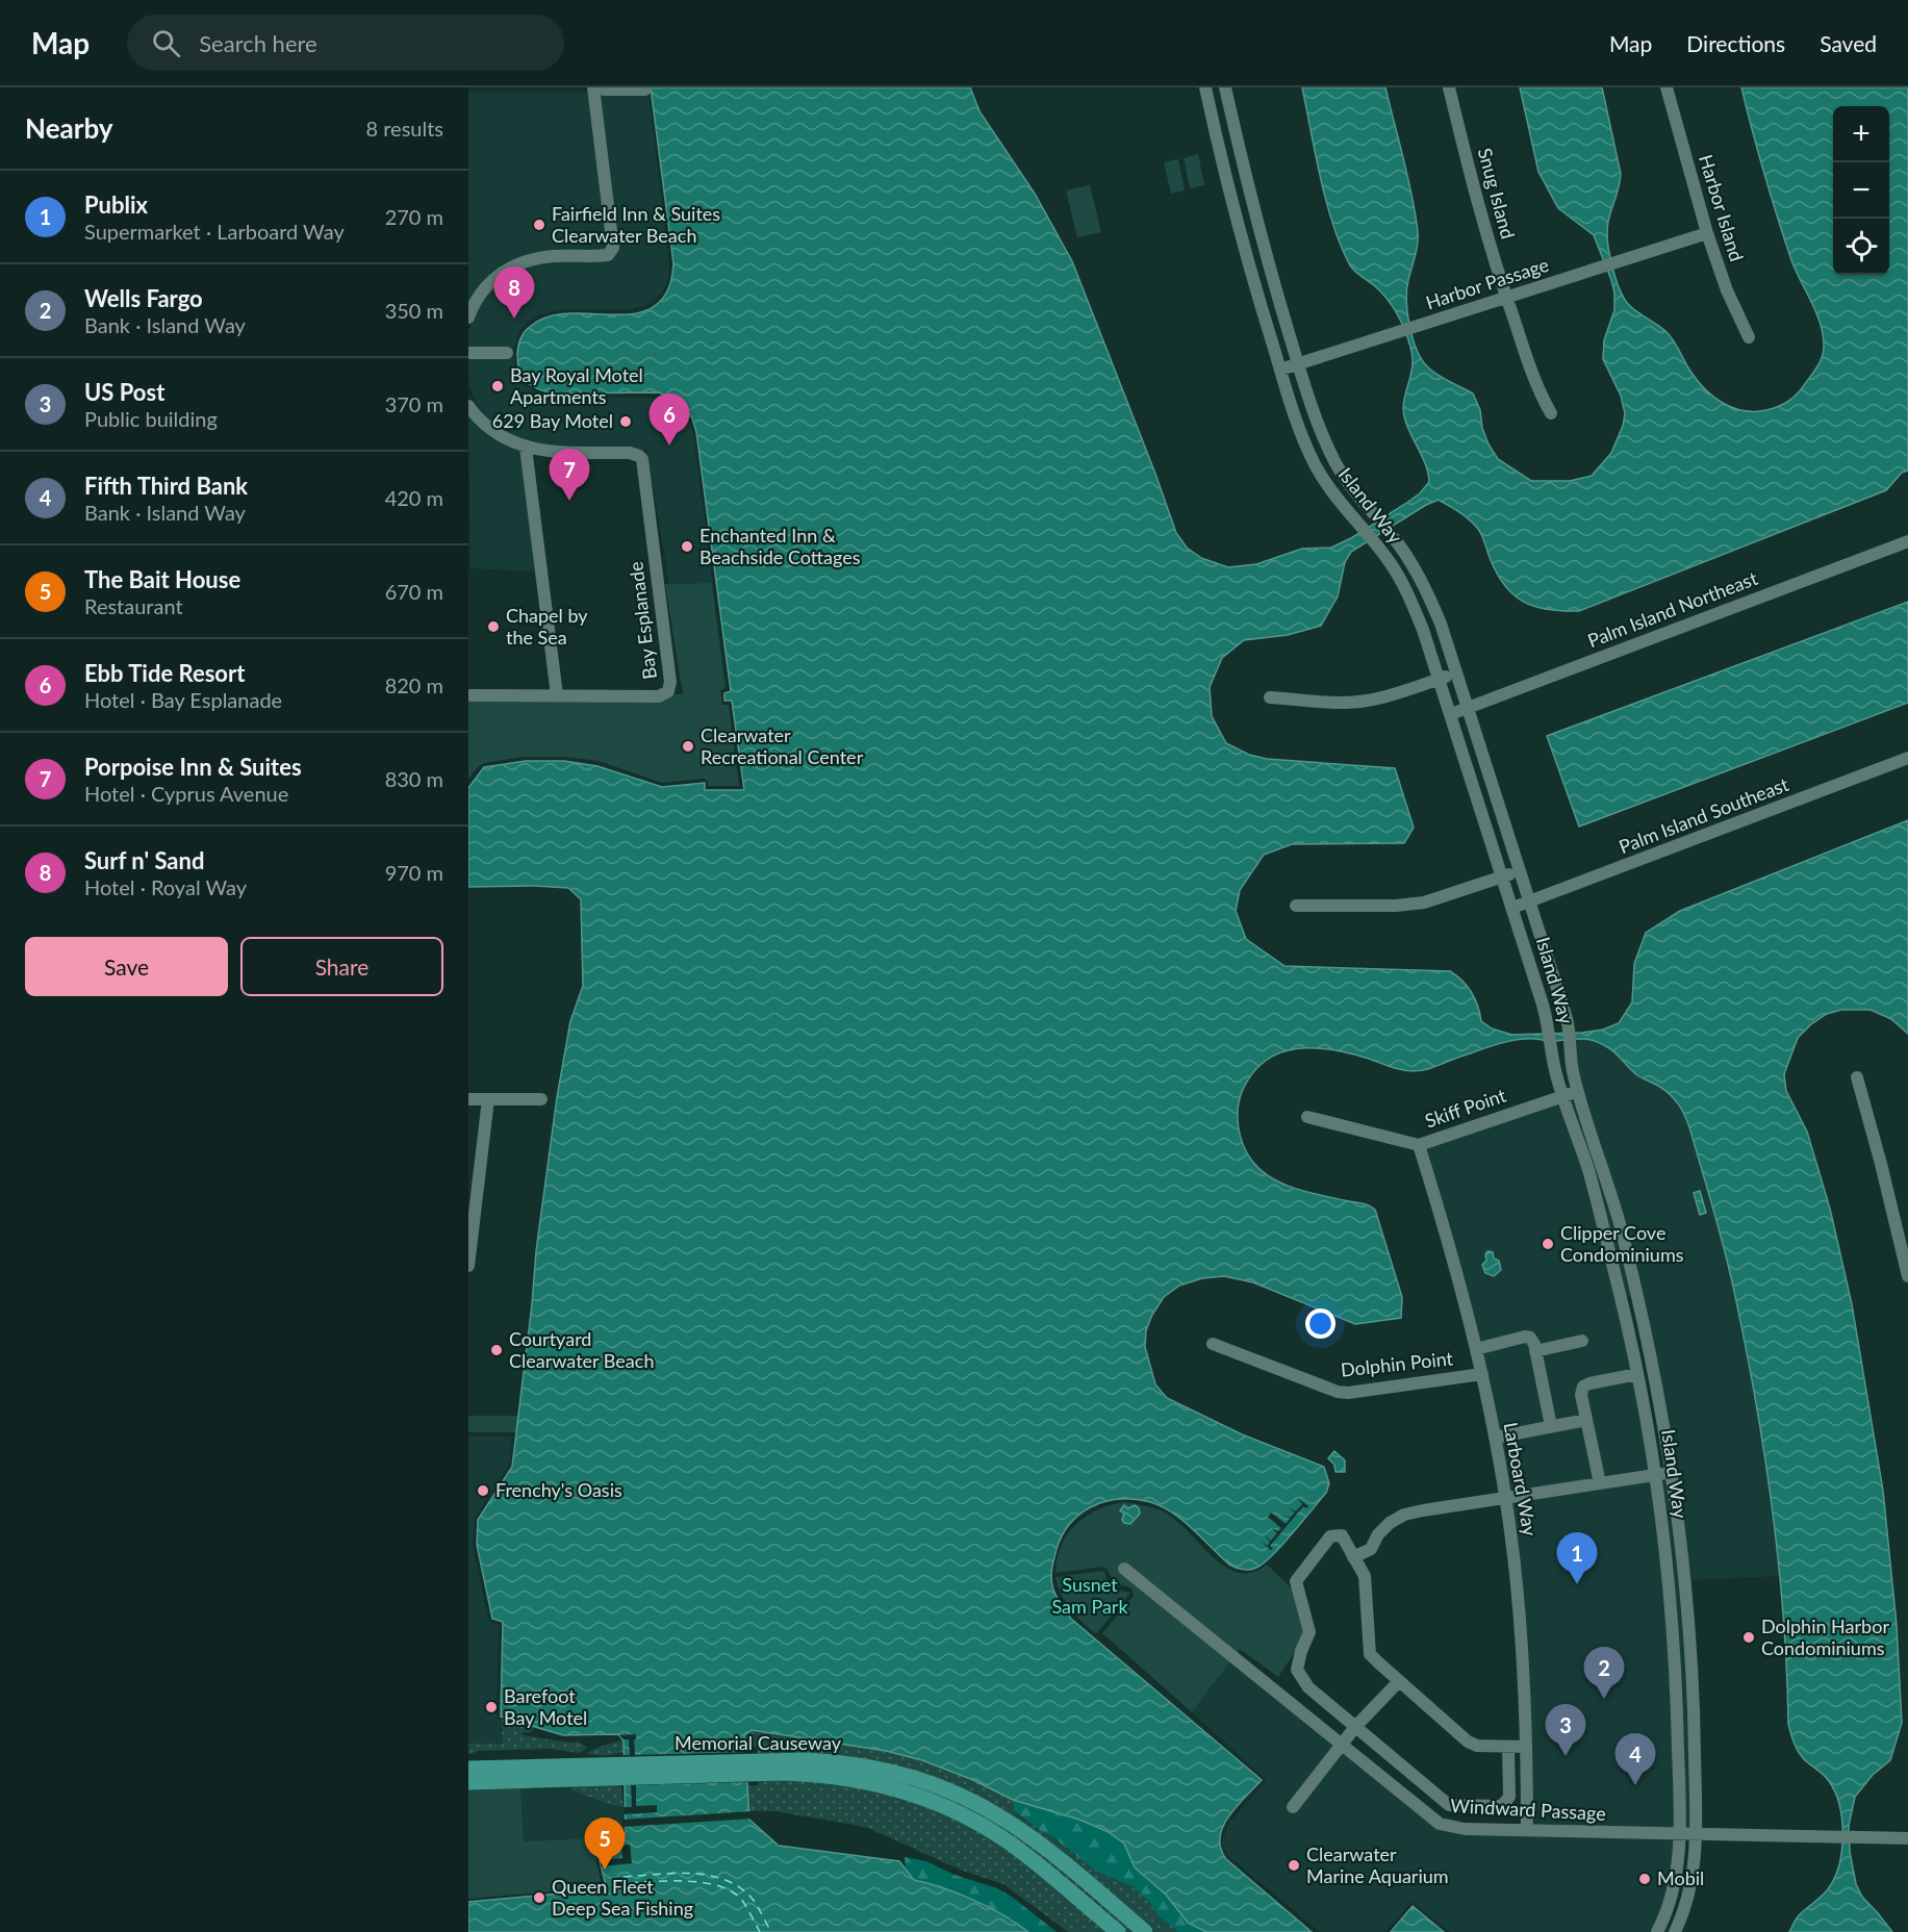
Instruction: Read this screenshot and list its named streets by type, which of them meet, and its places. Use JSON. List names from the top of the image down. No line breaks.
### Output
{"streets":{"main road":["Memorial Causeway"],"street":["Snug Island","Harbor Island","Harbor Passage","Island Way","Palm Island Northeast","Bay Esplanade","Palm Island Southeast","Skiff Point","Dolphin Point","Larboard Way","Windward Passage"]},"crossings":[["Snug Island","Harbor Passage"],["Harbor Island","Harbor Passage"],["Harbor Passage","Island Way"],["Island Way","Palm Island Northeast"],["Island Way","Palm Island Southeast"],["Island Way","Skiff Point"],["Island Way","Windward Passage"],["Skiff Point","Larboard Way"],["Dolphin Point","Larboard Way"],["Larboard Way","Windward Passage"]],"parks":["Susnet Sam Park"],"places":["Fairfield Inn & Suites Clearwater Beach","Bay Royal Motel Apartments","629 Bay Motel","Enchanted Inn & Beachside Cottages","Chapel by the Sea","Clearwater Recreational Center","Clipper Cove Condominiums","Courtyard Clearwater Beach","Frenchy's Oasis","Dolphin Harbor Condominiums","Barefoot Bay Motel","Clearwater Marine Aquarium","Mobil","Queen Fleet Deep Sea Fishing"],"page":{"header":"Map","search":"Search here","nav":["Map","Directions","Saved"],"heading":["Nearby","8 results"],"map_buttons":["+","−"],"list":[{"mark":"1","name":"Publix","note":"Supermarket · Larboard Way","value":"270 m"},{"mark":"2","name":"Wells Fargo","note":"Bank · Island Way","value":"350 m"},{"mark":"3","name":"US Post","note":"Public building","value":"370 m"},{"mark":"4","name":"Fifth Third Bank","note":"Bank · Island Way","value":"420 m"},{"mark":"5","name":"The Bait House","note":"Restaurant","value":"670 m"},{"mark":"6","name":"Ebb Tide Resort","note":"Hotel · Bay Esplanade","value":"820 m"},{"mark":"7","name":"Porpoise Inn & Suites","note":"Hotel · Cyprus Avenue","value":"830 m"},{"mark":"8","name":"Surf n' Sand","note":"Hotel · Royal Way","value":"970 m"}],"pins":["8","6","7","1","2","3","4","5"],"buttons":["Save","Share"]}}
